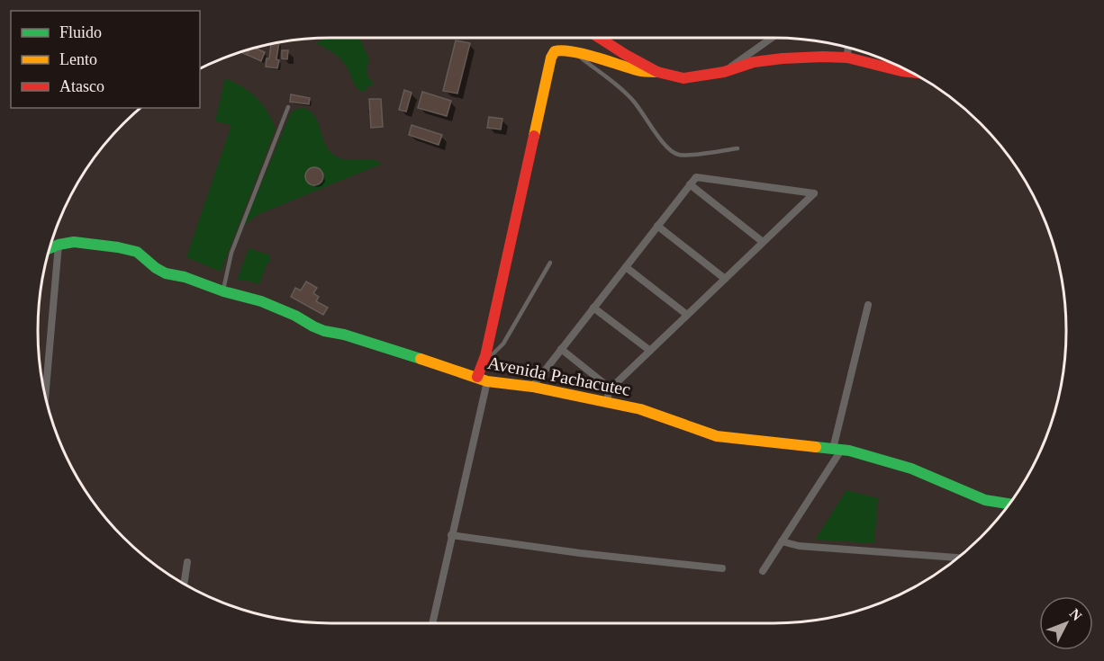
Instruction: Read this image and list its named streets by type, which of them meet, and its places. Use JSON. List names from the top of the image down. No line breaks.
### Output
{"streets":{"main road":["Avenida Pachacutec"]},"legend":["Fluido","Lento","Atasco"],"north":"top right"}
